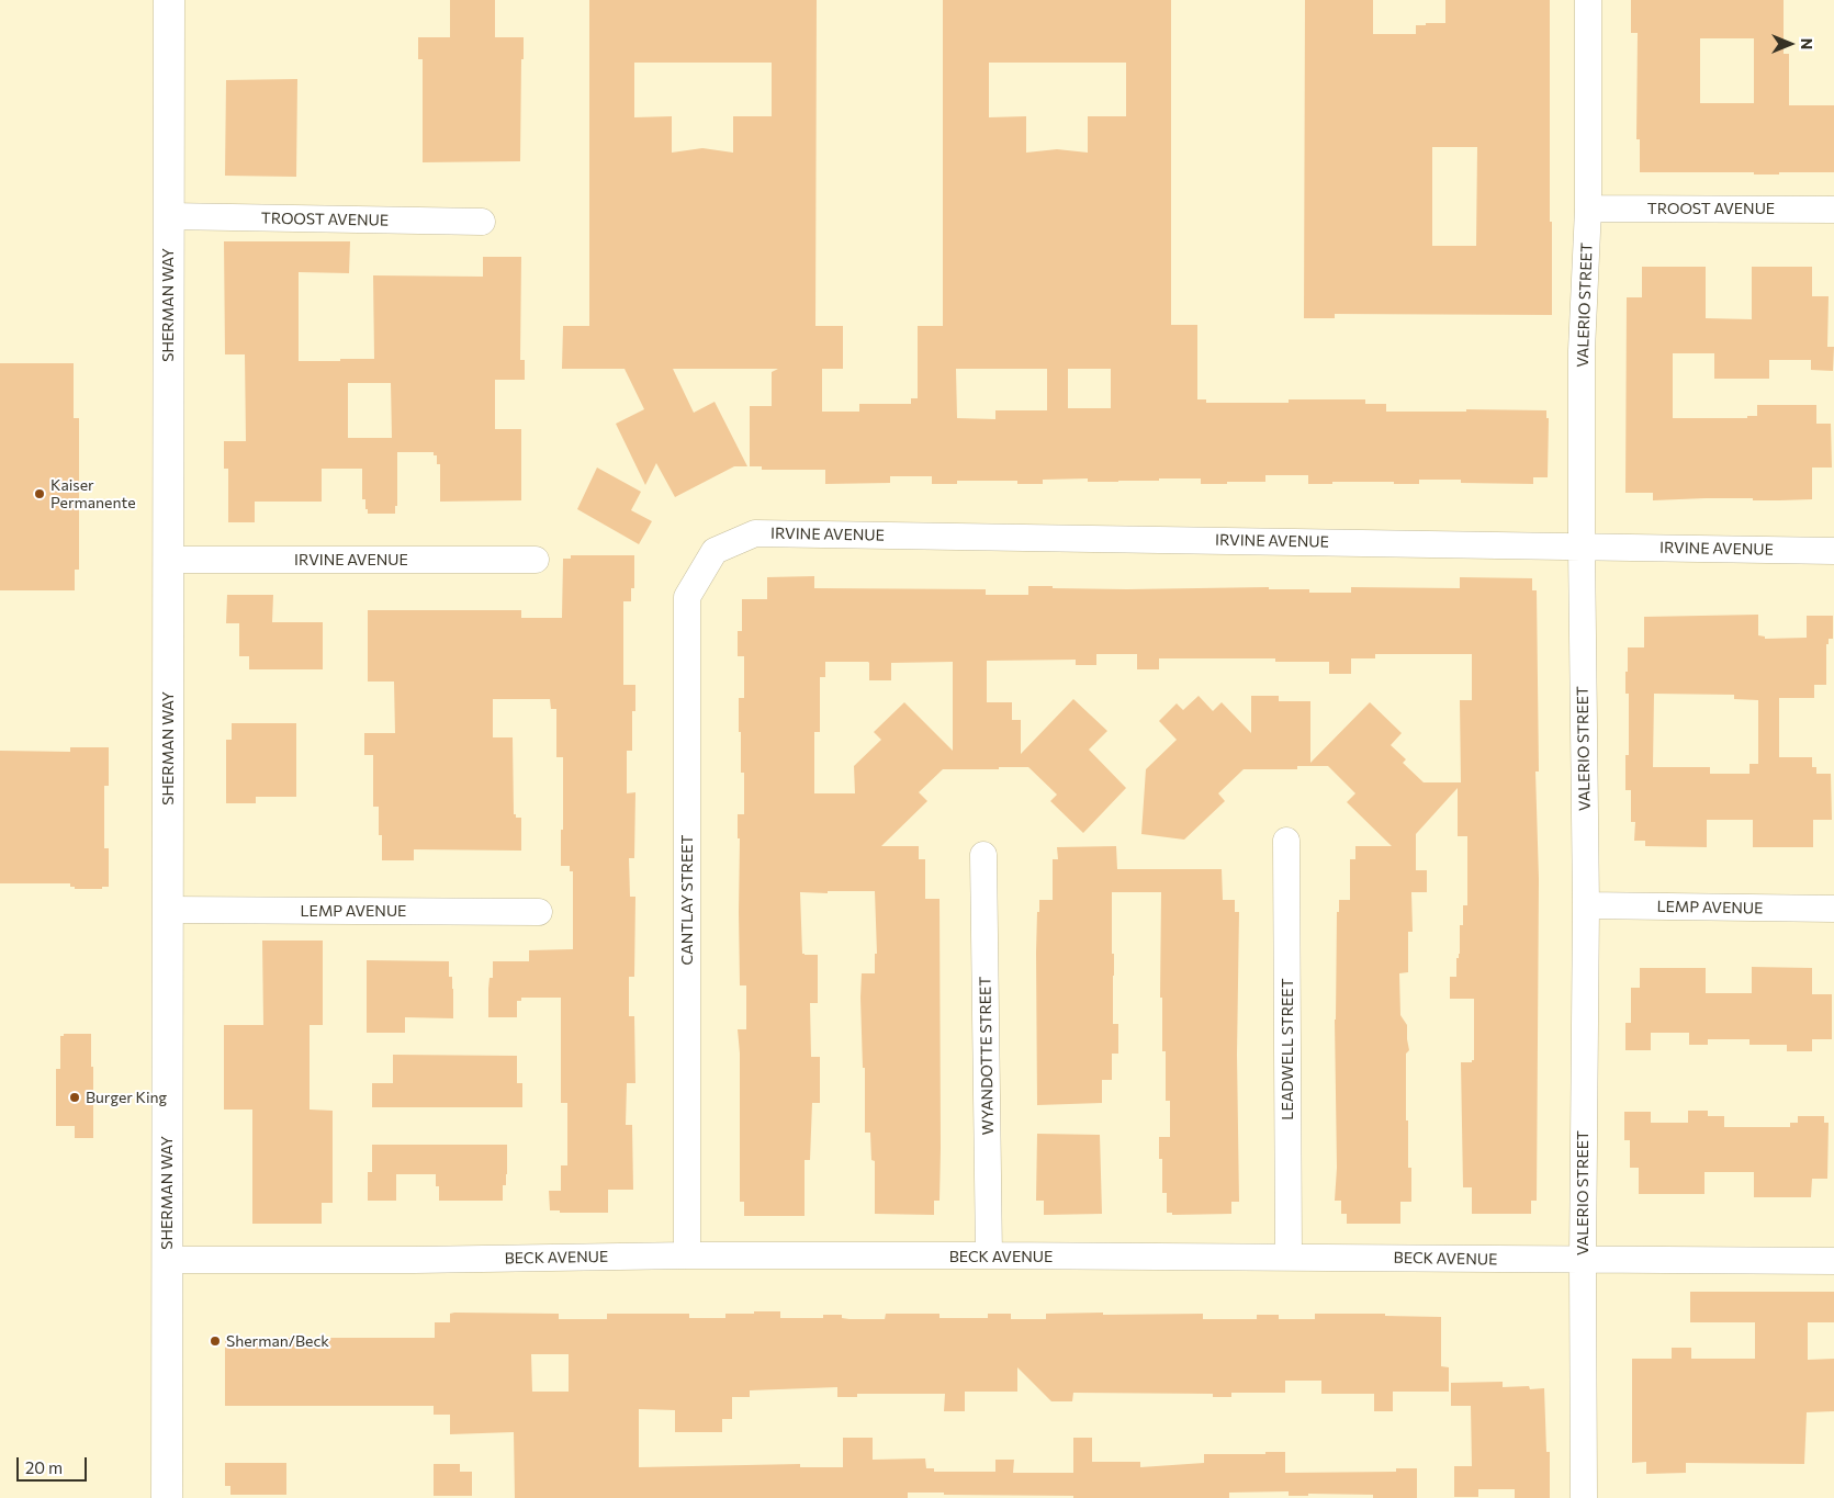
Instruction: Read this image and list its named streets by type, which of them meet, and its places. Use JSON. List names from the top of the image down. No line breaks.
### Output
{"streets":{"main road":["SHERMAN WAY"],"street":["TROOST AVENUE","VALERIO STREET","IRVINE AVENUE","CANTLAY STREET","LEMP AVENUE","LEADWELL STREET","WYANDOTTE STREET","BECK AVENUE"]},"crossings":[["TROOST AVENUE","SHERMAN WAY"],["TROOST AVENUE","VALERIO STREET"],["SHERMAN WAY","IRVINE AVENUE"],["SHERMAN WAY","LEMP AVENUE"],["SHERMAN WAY","BECK AVENUE"],["VALERIO STREET","IRVINE AVENUE"],["VALERIO STREET","LEMP AVENUE"],["VALERIO STREET","BECK AVENUE"],["IRVINE AVENUE","CANTLAY STREET"],["CANTLAY STREET","BECK AVENUE"],["LEADWELL STREET","BECK AVENUE"],["WYANDOTTE STREET","BECK AVENUE"]],"places":["Kaiser Permanente","Burger King","Sherman/Beck"],"scale_bar":"20 m","north":"right"}
